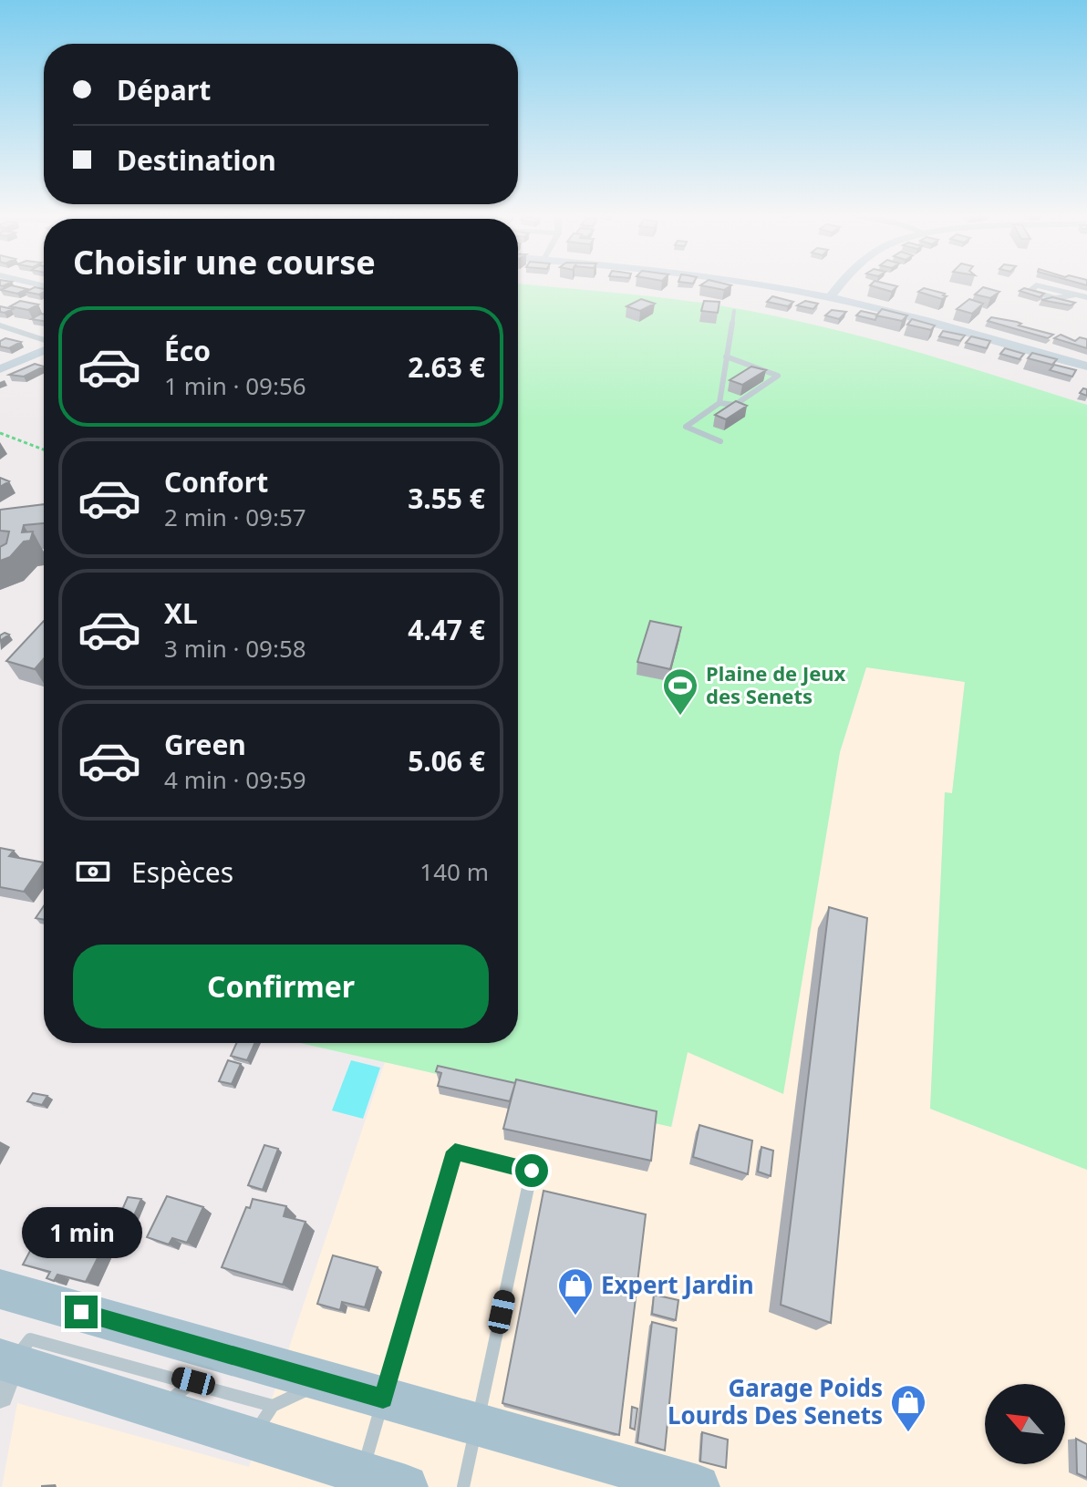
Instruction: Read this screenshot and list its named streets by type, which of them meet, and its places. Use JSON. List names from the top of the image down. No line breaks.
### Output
{"places":{"sports":["Plaine de Jeux des Senets"],"shop":["Expert Jardin","Garage Poids Lourds Des Senets"]},"north":"top left","page":{"banner":["Départ","Destination"],"heading":"Choisir une course","list":[{"name":"Éco","note":"1 min · 09:56","value":"2.63 €"},{"name":"Confort","note":"2 min · 09:57","value":"3.55 €"},{"name":"XL","note":"3 min · 09:58","value":"4.47 €"},{"name":"Green","note":"4 min · 09:59","value":"5.06 €"}],"pay":["Espèces","140 m"],"buttons":"Confirmer","bubble":"1 min"}}
